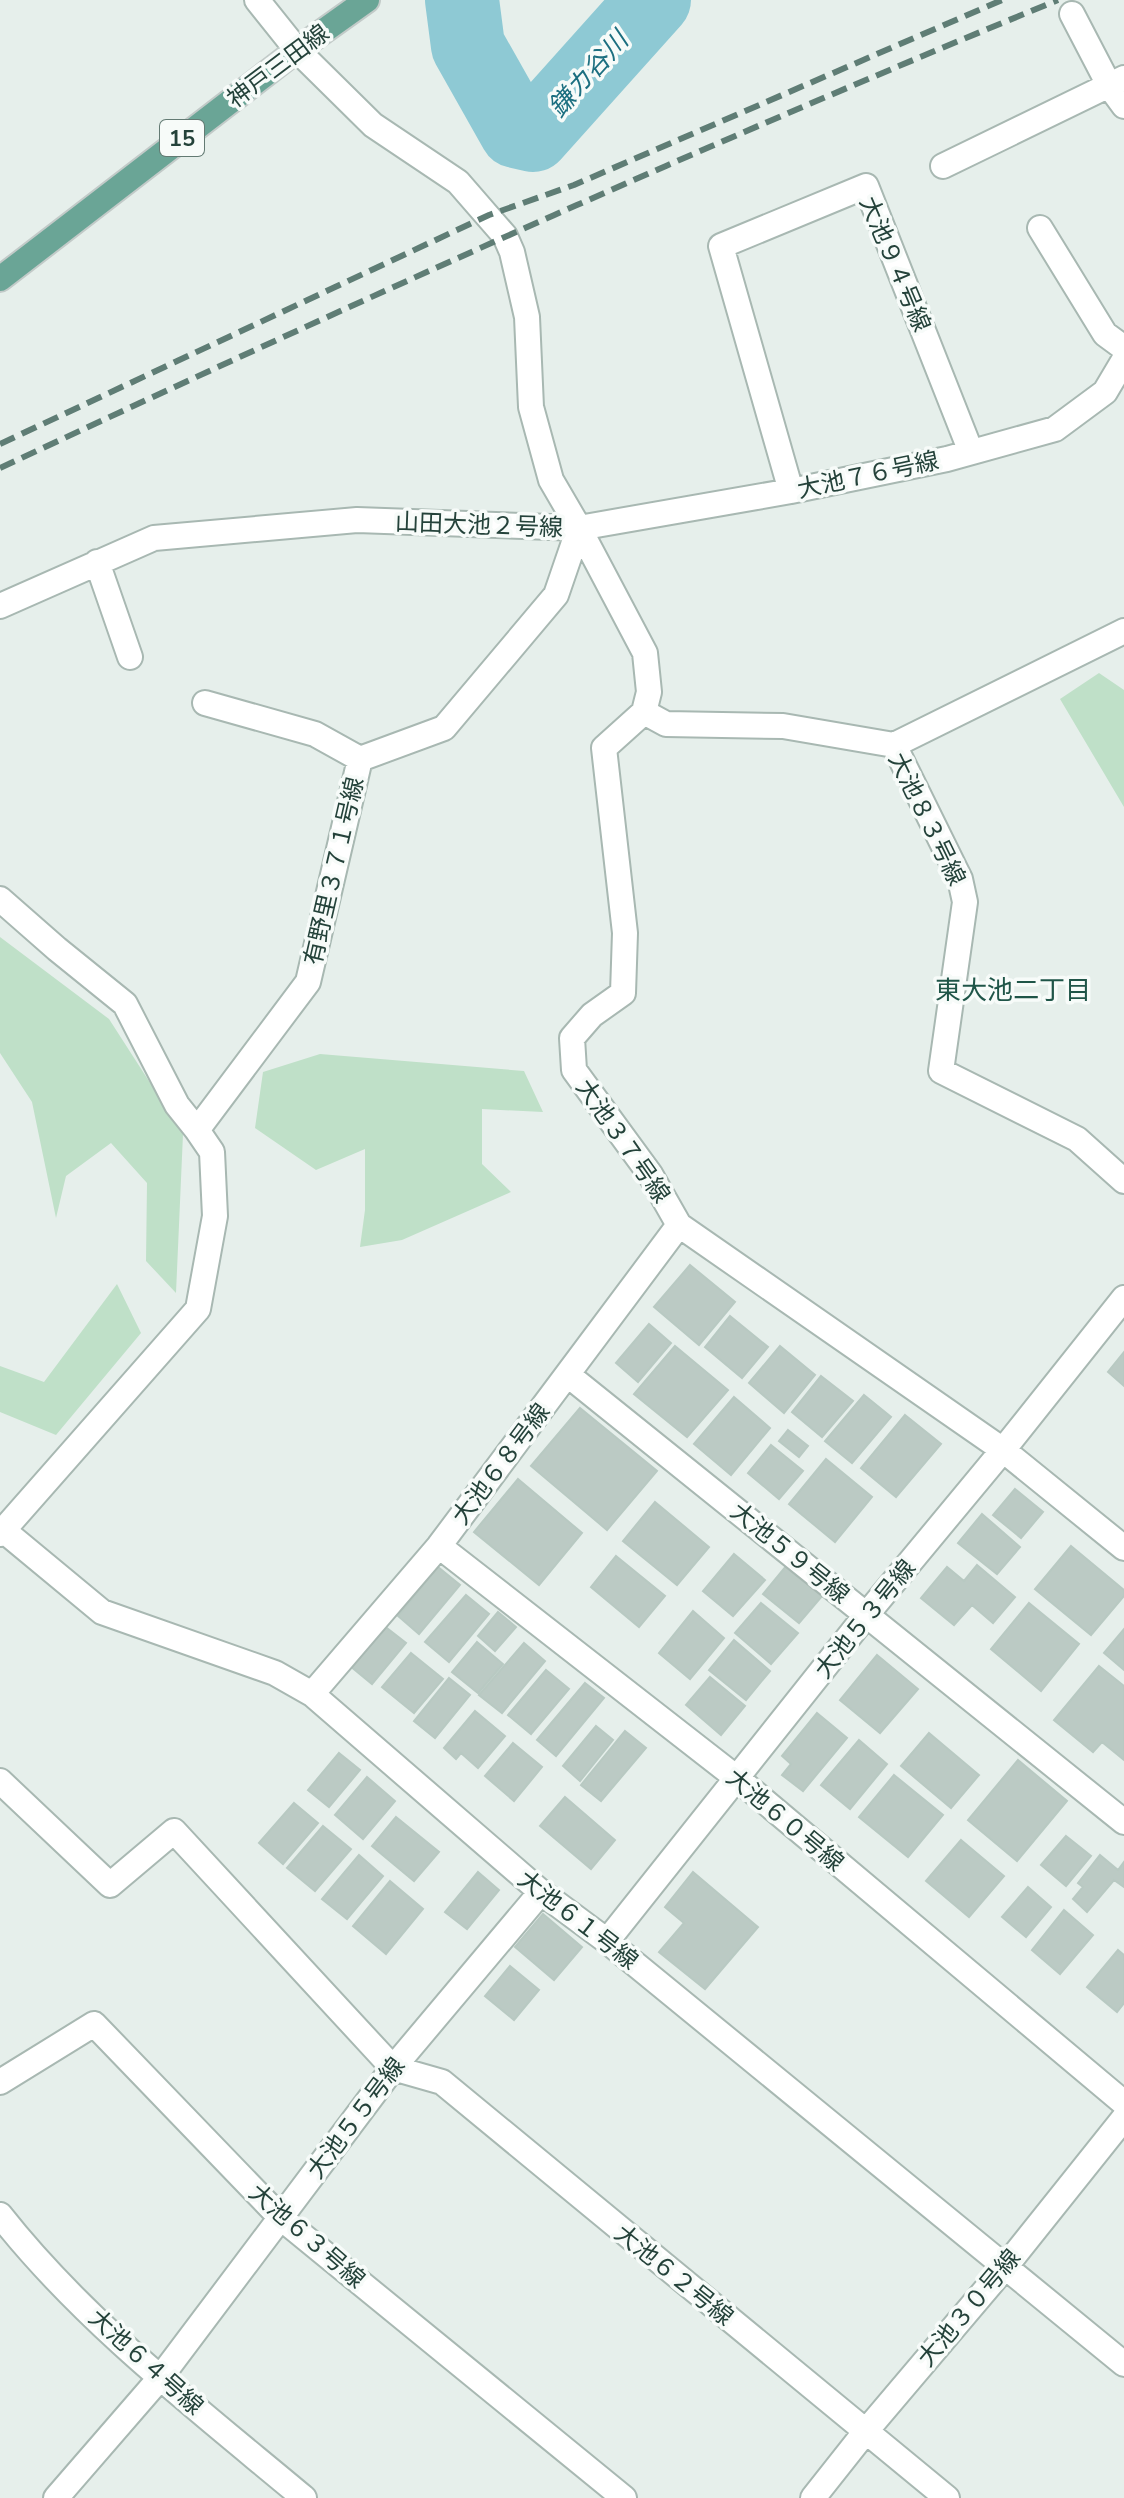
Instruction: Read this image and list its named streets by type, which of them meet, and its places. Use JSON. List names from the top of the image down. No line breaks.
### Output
{"streets":{"main road":["神戸三田線","15"],"street":["大池９４号線","大池７６号線","山田大池２号線","大池８３号線","有野里３７１号線","大池３７号線","大池６８号線","大池５９号線","大池５３号線","大池６０号線","大池６１号線","大池５５号線","大池６３号線","大池６２号線","大池３０号線","大池６４号線"]},"crossings":[["神戸三田線","山田大池２号線"],["大池９４号線","大池７６号線"],["大池７６号線","山田大池２号線"],["大池７６号線","有野里３７１号線"],["山田大池２号線","有野里３７１号線"],["大池８３号線","大池３７号線"],["大池３７号線","大池６８号線"],["大池３７号線","大池５３号線"],["大池６８号線","大池５９号線"],["大池６８号線","大池６０号線"],["大池６８号線","大池６１号線"],["大池５９号線","大池５３号線"],["大池５３号線","大池６０号線"],["大池５３号線","大池６１号線"],["大池６１号線","大池５５号線"],["大池６１号線","大池３０号線"],["大池５５号線","大池６３号線"],["大池５５号線","大池６２号線"],["大池５５号線","大池６４号線"],["大池６２号線","大池３０号線"]],"districts":["東大池二丁目"],"water":["鎌カ谷川"]}
